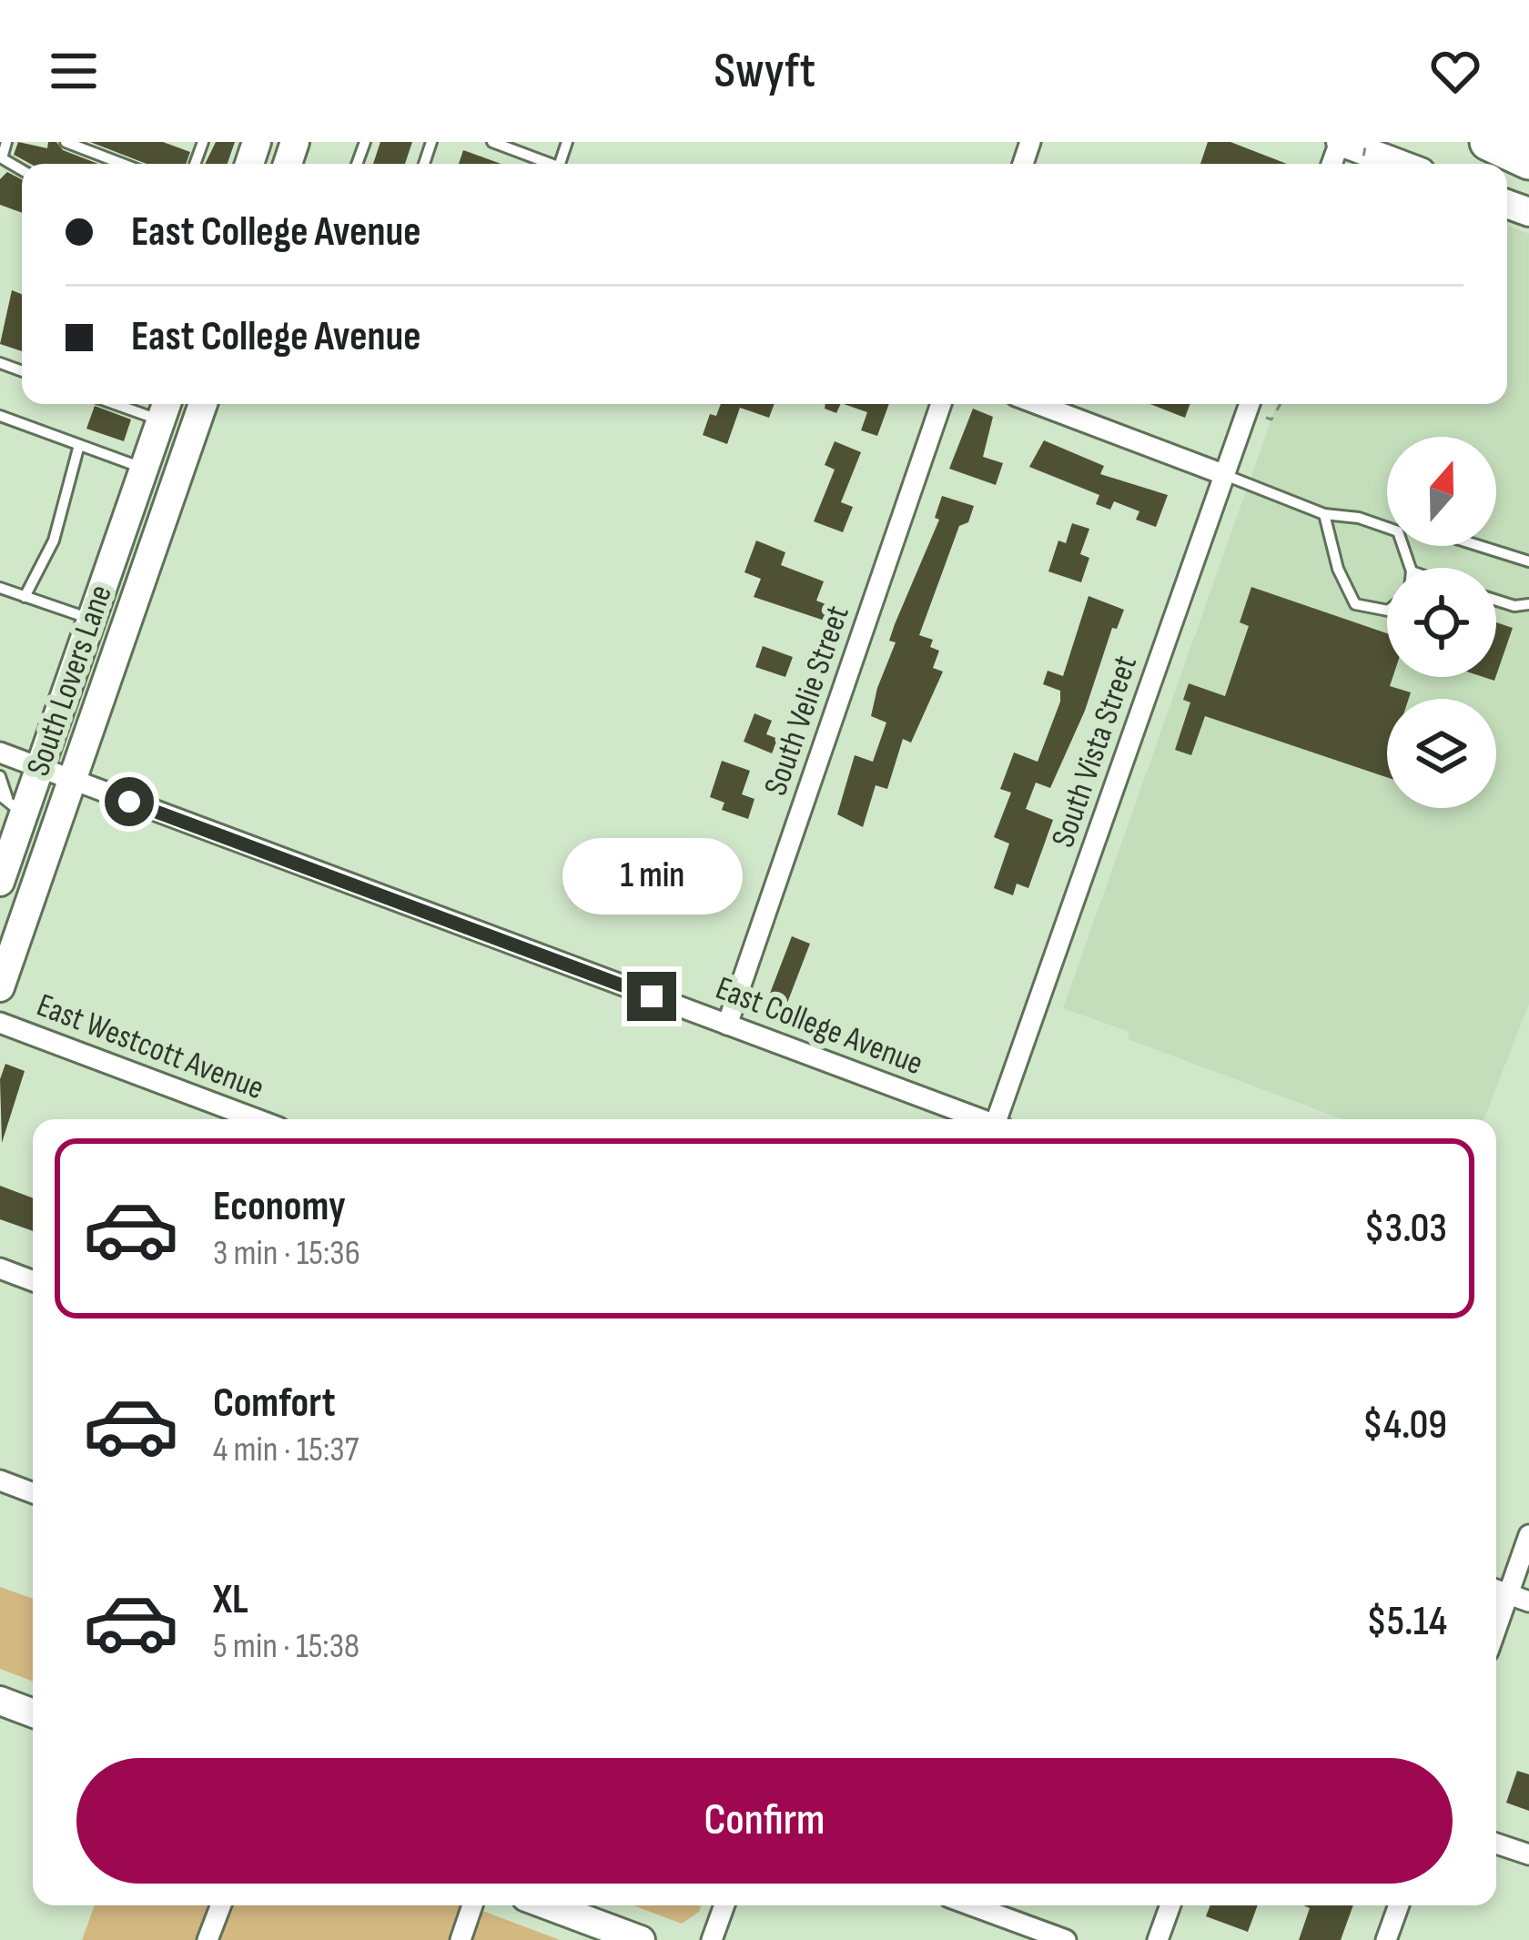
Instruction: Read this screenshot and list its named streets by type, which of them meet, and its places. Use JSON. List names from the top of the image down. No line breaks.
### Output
{"streets":{"main road":["South Lovers Lane"],"street":["South Velie Street","South Vista Street","East College Avenue","East Westcott Avenue"]},"crossings":[["South Lovers Lane","East College Avenue"],["South Velie Street","East College Avenue"]],"north":"top","page":{"header":"Swyft","banner":["East College Avenue","East College Avenue"],"bubble":"1 min","list":[{"name":"Economy","note":"3 min · 15:36","value":"$3.03"},{"name":"Comfort","note":"4 min · 15:37","value":"$4.09"},{"name":"XL","note":"5 min · 15:38","value":"$5.14"}],"buttons":"Confirm"}}
